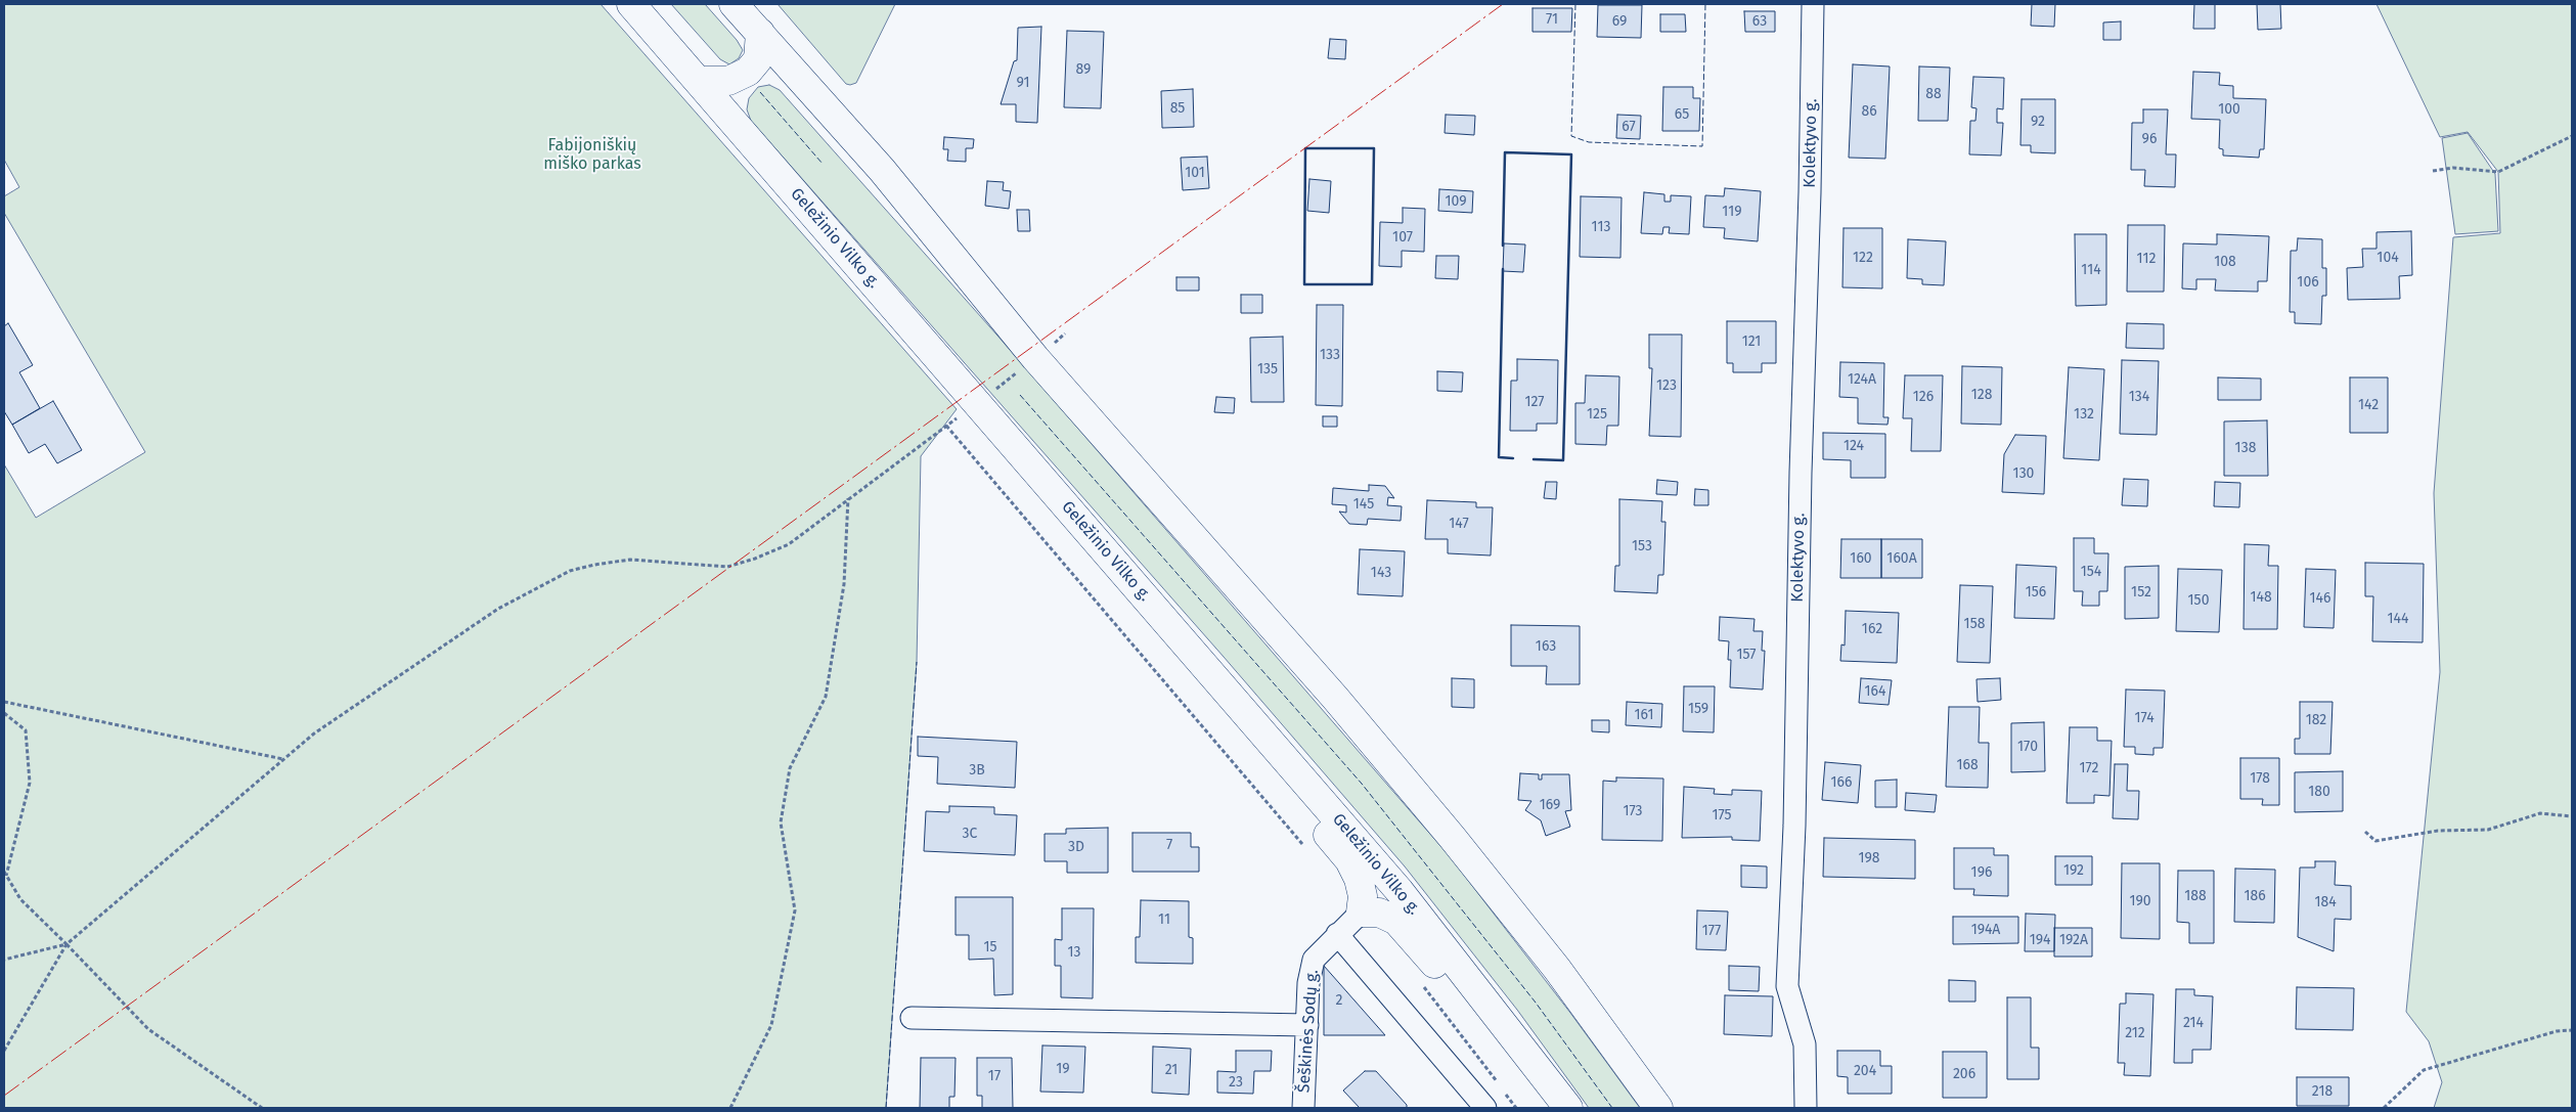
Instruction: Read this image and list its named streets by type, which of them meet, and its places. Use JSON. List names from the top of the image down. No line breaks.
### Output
{"streets":{"highway":["Geležinio Vilko g."],"street":["Kolektyvo g.","Šeškinės Sodų g."]},"parks":["Fabijoniškių miško parkas"],"house_numbers":["71","69","63","89","91","88","85","100","86","65","92","67","96","101","109","119","113","107","122","104","112","108","114","106","121","133","135","124A","123","128","126","134","127","142","125","132","124","138","130","145","147","153","160","160A","154","143","156","152","148","146","150","144","158","162","163","157","164","159","161","174","182","170","168","172","3B","178","166","180","169","173","175","3C","7","3D","198","192","196","188","186","190","184","11","194A","177","194","192A","15","13","2","214","212","19","21","204","206","17","23","218"]}
